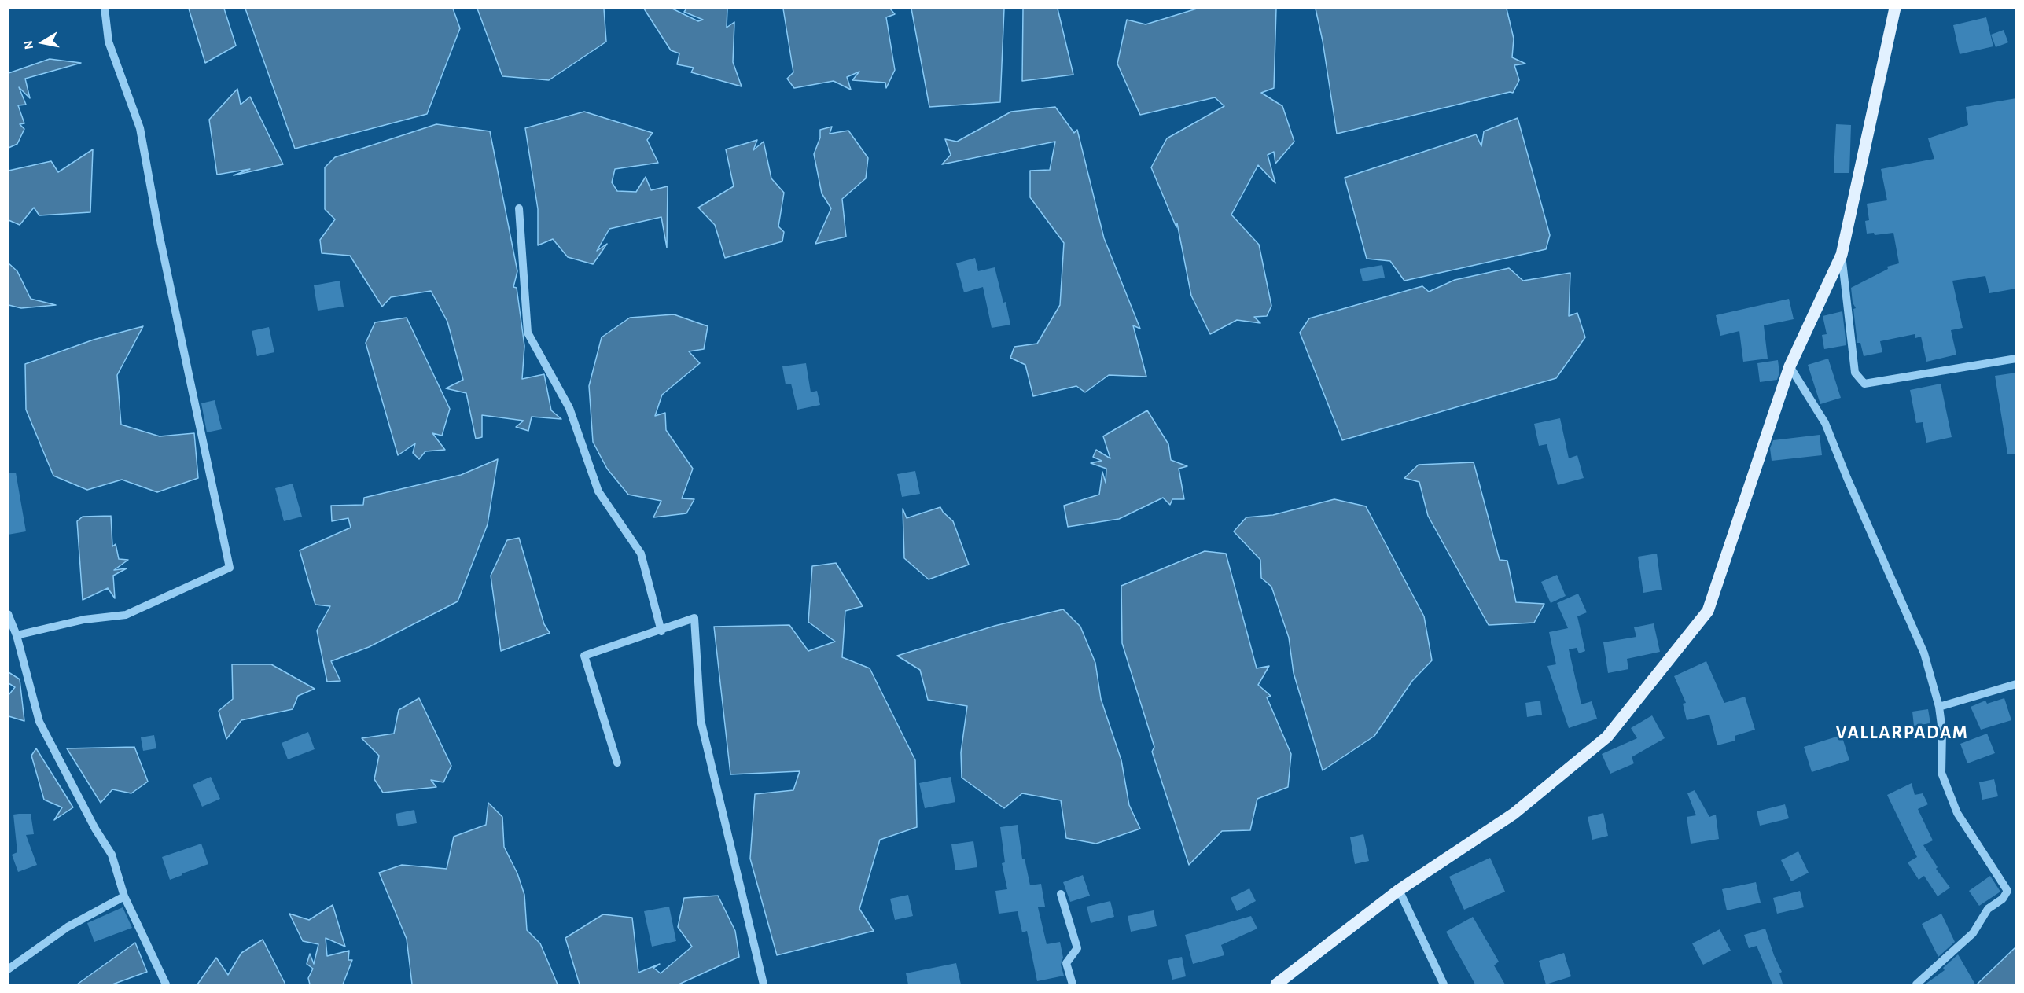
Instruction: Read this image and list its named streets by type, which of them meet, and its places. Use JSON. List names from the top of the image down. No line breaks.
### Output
{"districts":["VALLARPADAM"],"north":"left"}
